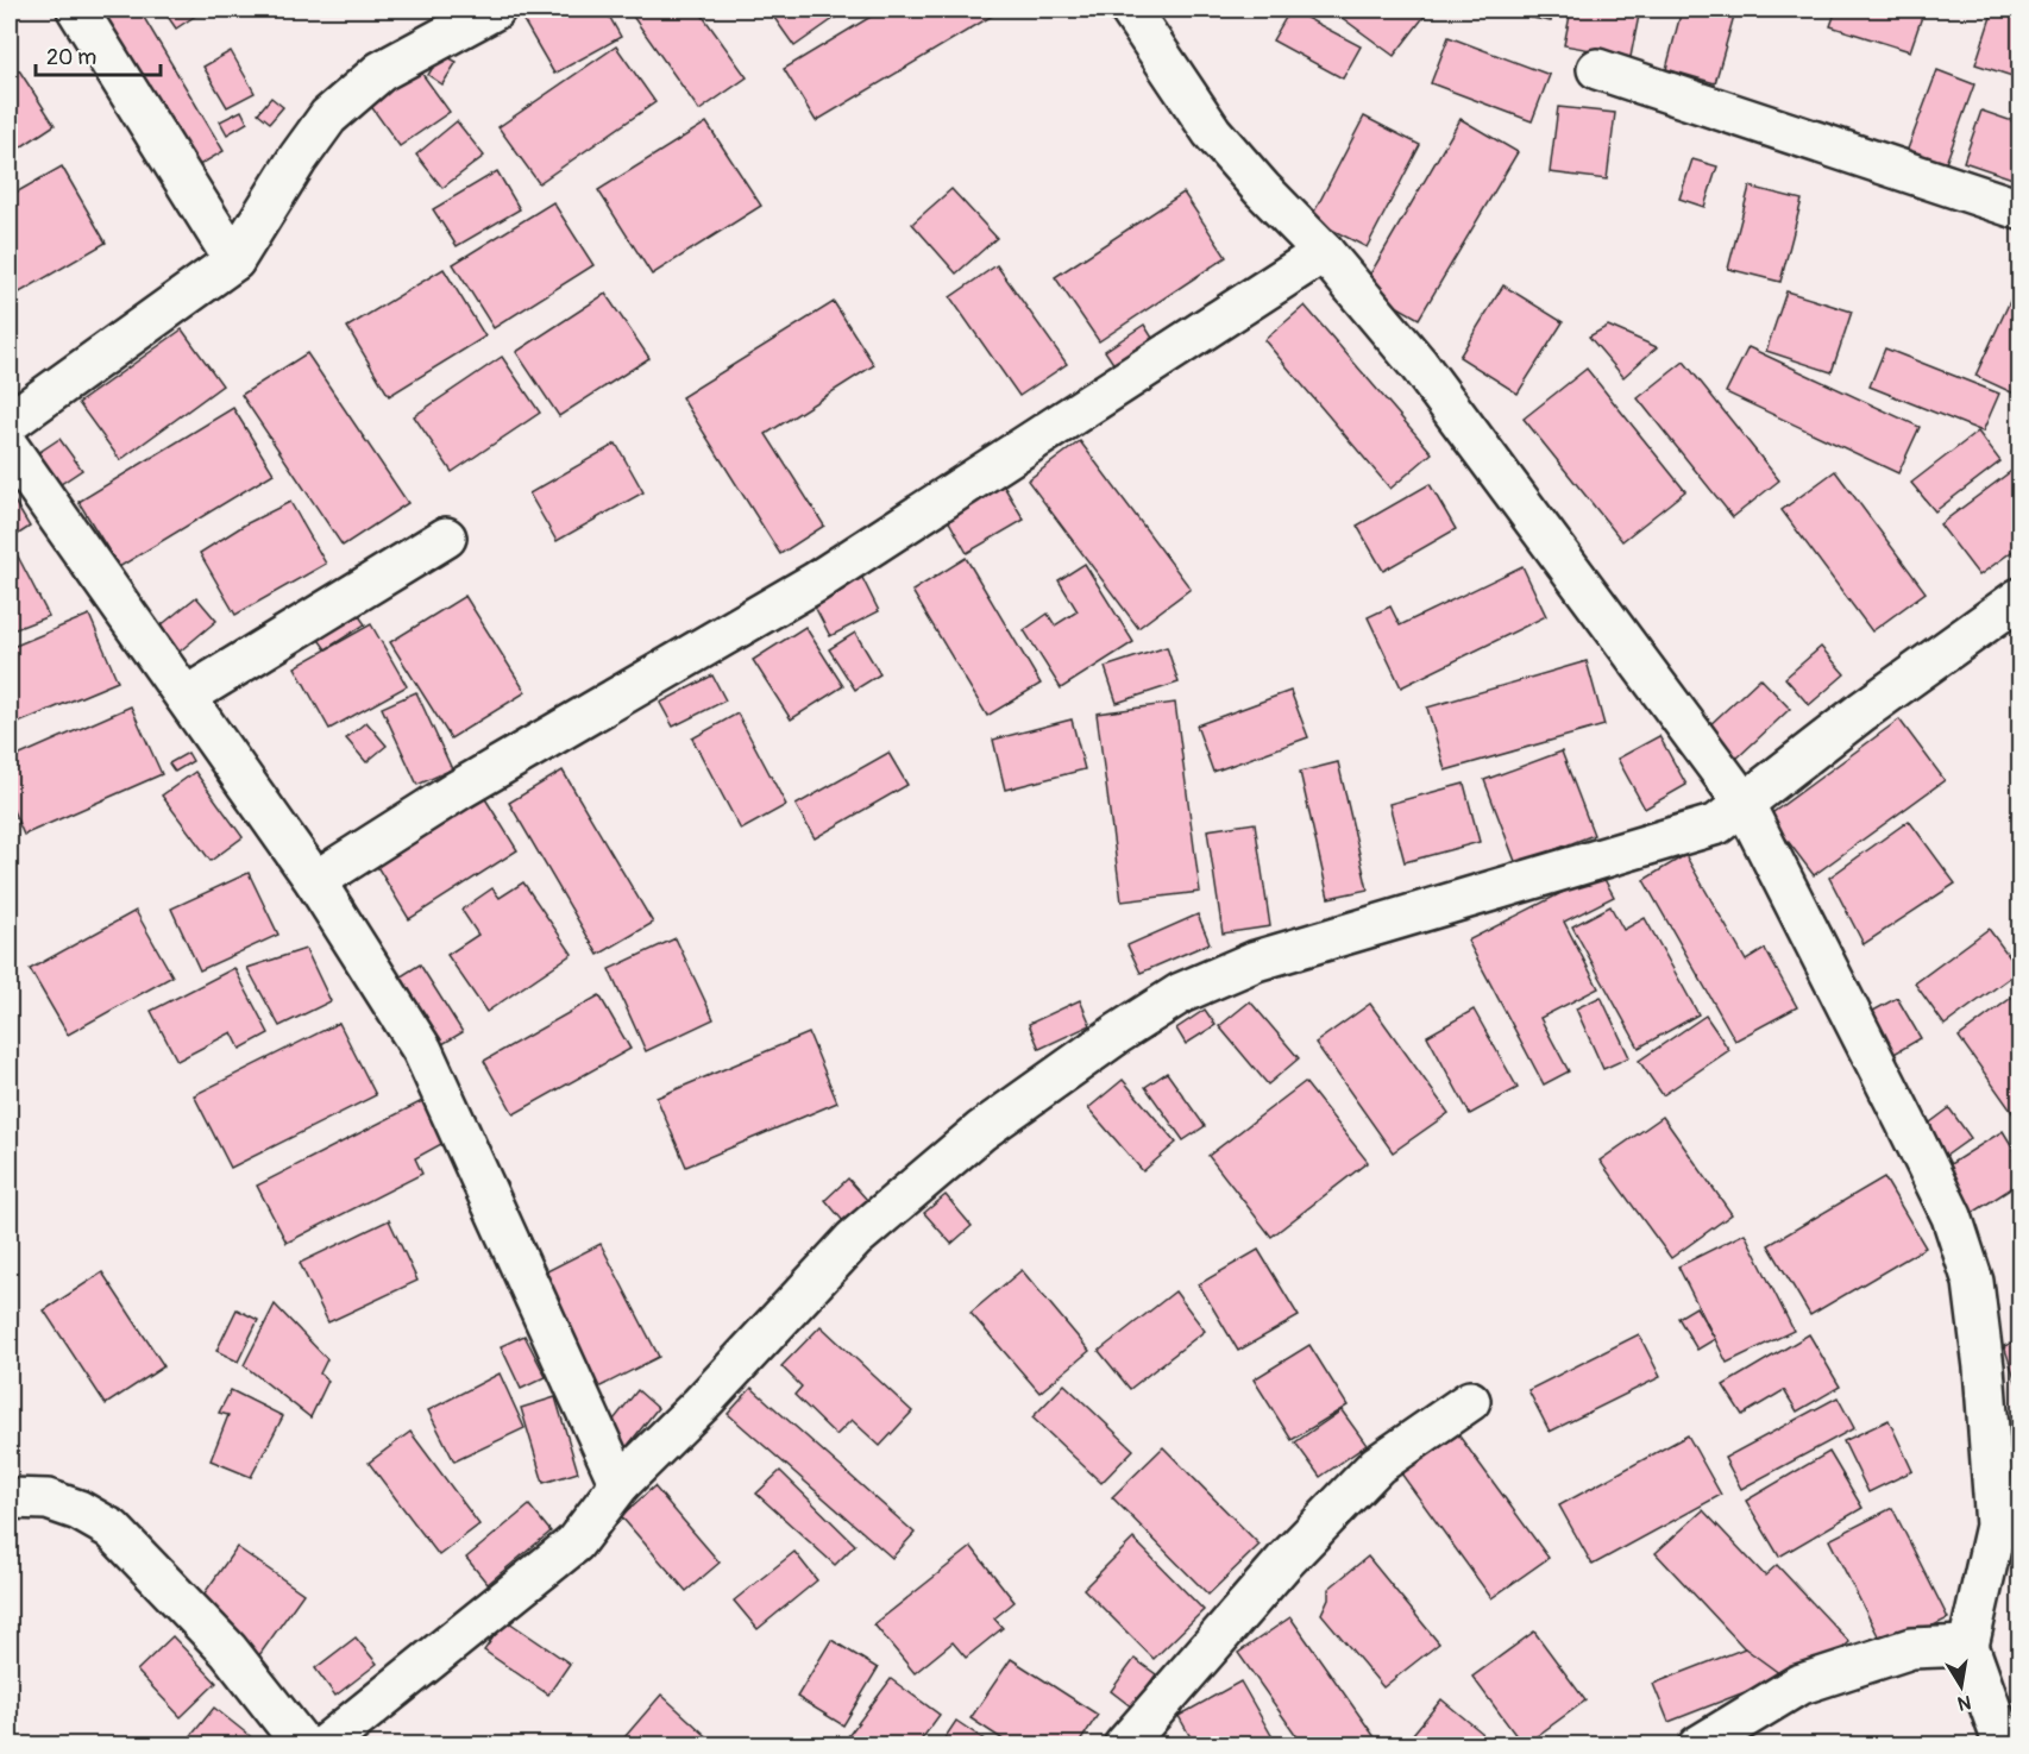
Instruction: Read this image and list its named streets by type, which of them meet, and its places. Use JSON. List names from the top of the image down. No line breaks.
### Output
{"scale_bar":"20 m","north":"bottom"}
